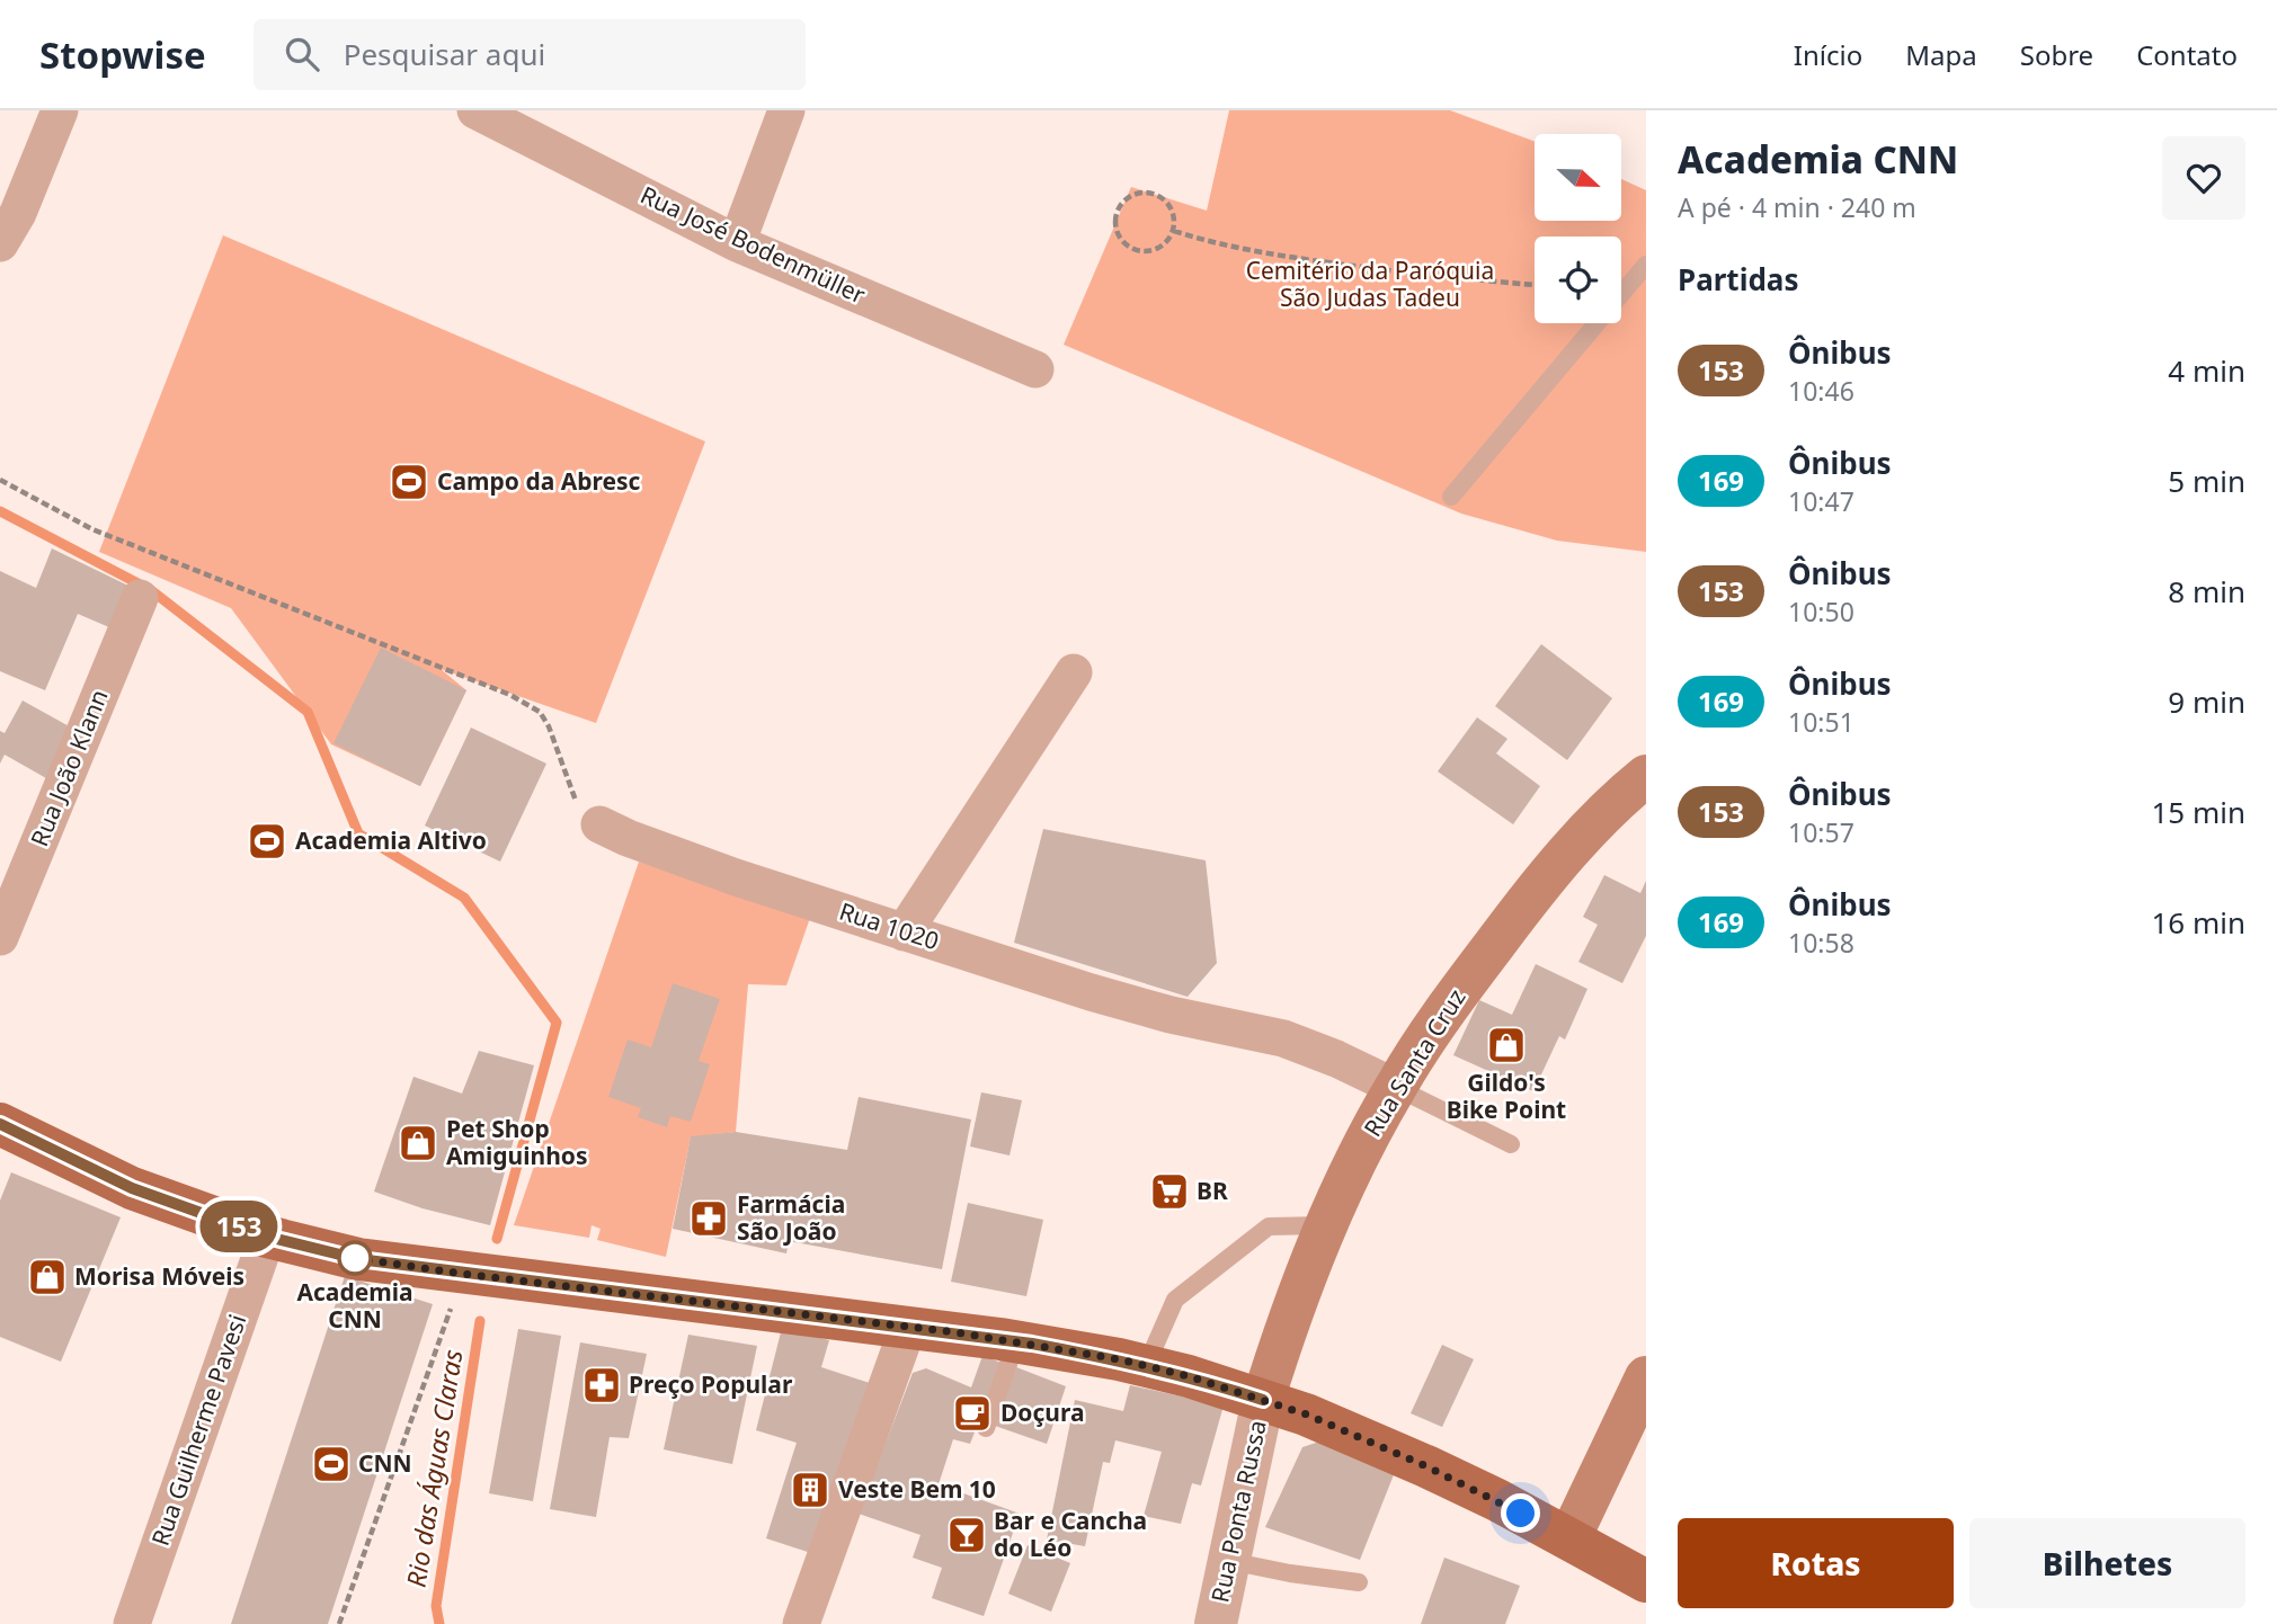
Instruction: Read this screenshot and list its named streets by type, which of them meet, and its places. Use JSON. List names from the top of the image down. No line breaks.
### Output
{"streets":{"main road":["Rua Santa Cruz"],"street":["Rua José Bodenmüller","Rua João Klann","Rua 1020","Rua Guilherme Pavesi","Rua Ponta Russa"]},"crossings":[["Rua 1020","Rua Santa Cruz"],["Rua Santa Cruz","Rua Ponta Russa"]],"water":["Rio das Águas Claras"],"parks":["Cemitério da Paróquia São Judas Tadeu"],"places":{"sports":["Campo da Abresc","Academia Altivo","CNN"],"shop":["Gildo's Bike Point","Pet Shop Amiguinhos","Morisa Móveis"],"supermarket":["BR"],"pharmacy":["Farmácia São João","Preço Popular"],"other":["Academia CNN"],"cafe":["Doçura"],"building":["Veste Bem 10"],"bar":["Bar e Cancha do Léo"]},"lines":["bus line 153"],"north":"right","page":{"header":"Stopwise","search":"Pesquisar aqui","nav":["Início","Mapa","Sobre","Contato"],"on_map":"153","heading":[["Academia CNN","A pé · 4 min · 240 m"],"Partidas"],"list":[{"mark":"153","name":"Ônibus","note":"10:46","value":"4 min"},{"mark":"169","name":"Ônibus","note":"10:47","value":"5 min"},{"mark":"153","name":"Ônibus","note":"10:50","value":"8 min"},{"mark":"169","name":"Ônibus","note":"10:51","value":"9 min"},{"mark":"153","name":"Ônibus","note":"10:57","value":"15 min"},{"mark":"169","name":"Ônibus","note":"10:58","value":"16 min"}],"buttons":["Rotas","Bilhetes"]}}
